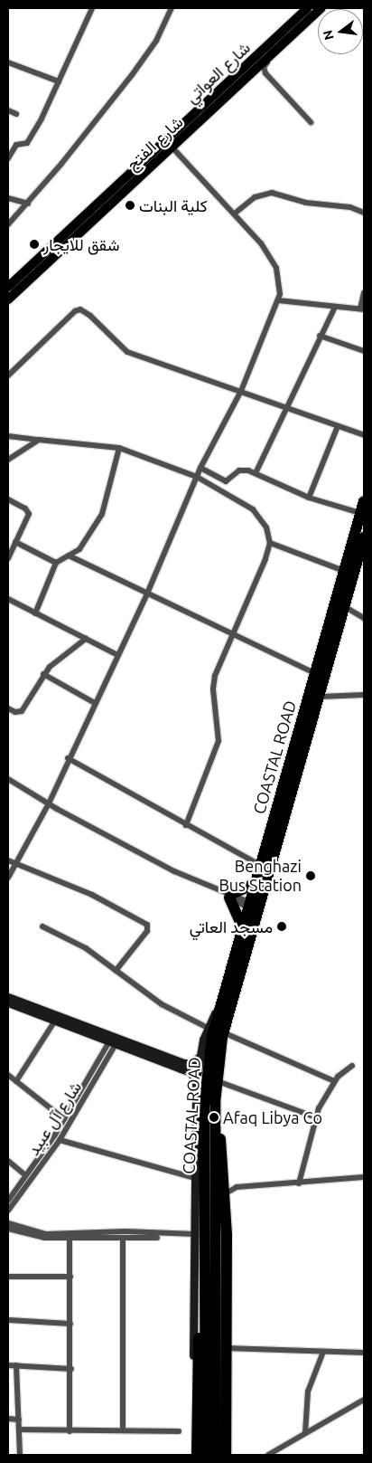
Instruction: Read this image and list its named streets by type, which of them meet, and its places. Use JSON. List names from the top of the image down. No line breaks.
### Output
{"streets":{"highway":["COASTAL ROAD"],"main road":["شارع العواتي","شارع الفتح"],"street":["شارع آل عبيد"]},"crossings":[["شارع العواتي","شارع الفتح"]],"places":["كلية البنات","شقق للايجار","Benghazi Bus Station","مسجد العاتي","Afaq Libya Co"],"north":"left"}
